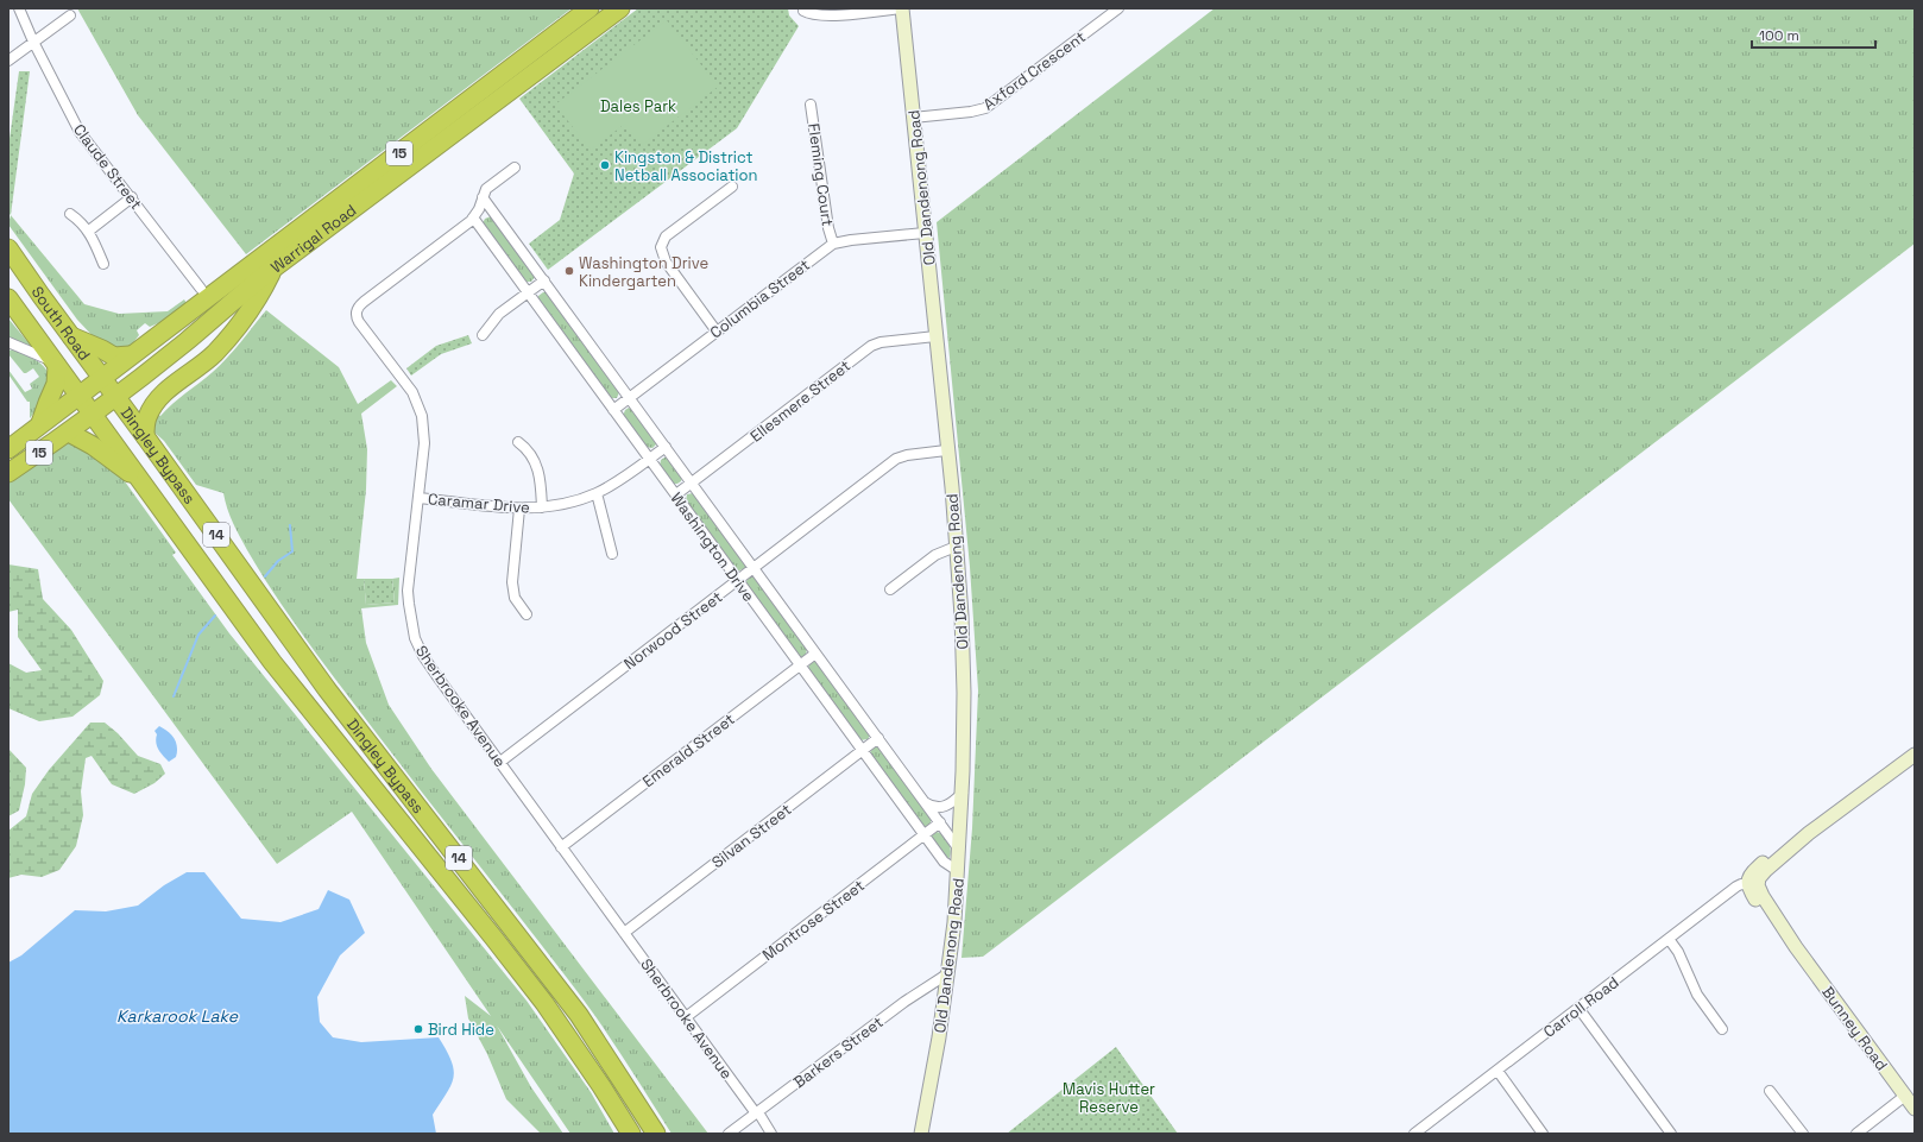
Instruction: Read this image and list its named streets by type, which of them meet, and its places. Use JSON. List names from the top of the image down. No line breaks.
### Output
{"streets":{"highway":["15","Warrigal Road","South Road","Dingley Bypass","14"],"main road":["Old Dandenong Road","Bunney Road"],"street":["Axford Crescent","Claude Street","Fleming Court","Columbia Street","Ellesmere Street","Caramar Drive","Washington Drive","Norwood Street","Sherbrooke Avenue","Emerald Street","Silvan Street","Montrose Street","Carroll Road","Barkers Street"]},"crossings":[["Axford Crescent","Old Dandenong Road"],["Fleming Court","Columbia Street"],["Old Dandenong Road","Columbia Street"],["Old Dandenong Road","Ellesmere Street"],["Old Dandenong Road","Washington Drive"],["Old Dandenong Road","Norwood Street"],["Old Dandenong Road","Barkers Street"],["Warrigal Road","South Road"],["Warrigal Road","Dingley Bypass"],["Columbia Street","Washington Drive"],["South Road","Dingley Bypass"],["Ellesmere Street","Washington Drive"],["Caramar Drive","Washington Drive"],["Caramar Drive","Sherbrooke Avenue"],["Washington Drive","Norwood Street"],["Washington Drive","Sherbrooke Avenue"],["Washington Drive","Emerald Street"],["Washington Drive","Silvan Street"],["Washington Drive","Montrose Street"],["Norwood Street","Sherbrooke Avenue"],["Sherbrooke Avenue","Emerald Street"],["Sherbrooke Avenue","Silvan Street"],["Sherbrooke Avenue","Montrose Street"],["Sherbrooke Avenue","Barkers Street"],["Carroll Road","Bunney Road"]],"water":["Karkarook Lake"],"parks":["Dales Park","Mavis Hutter Reserve"],"places":["Kingston & District Netball Association","Washington Drive Kindergarten","Bird Hide"],"scale_bar":"100 m"}
